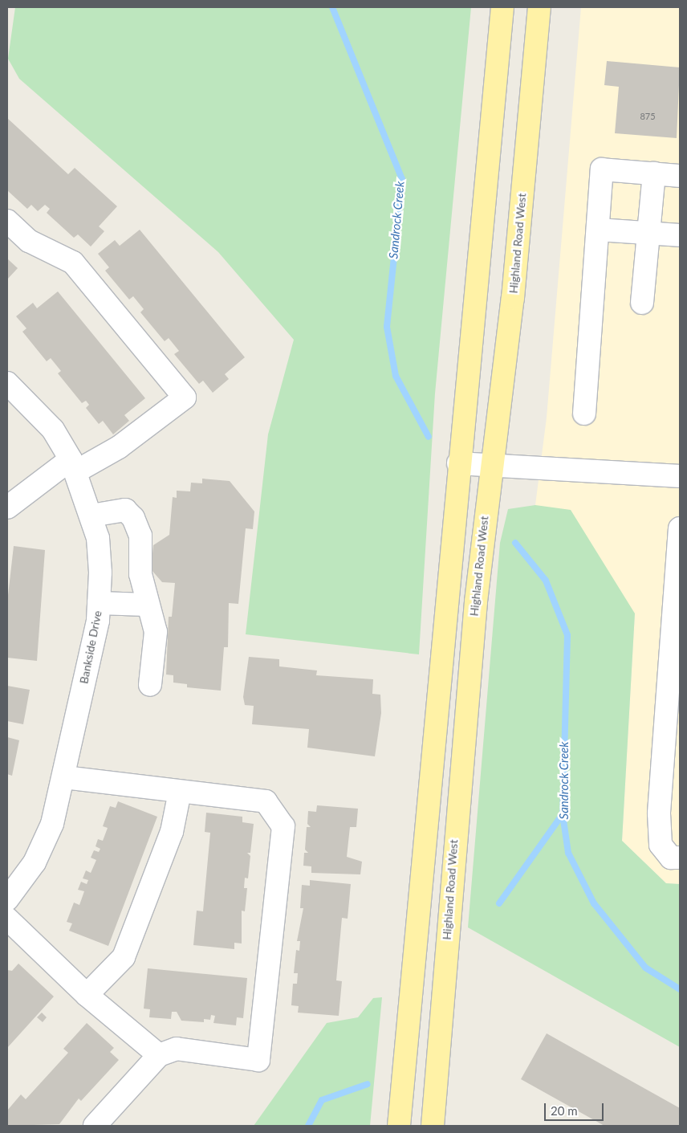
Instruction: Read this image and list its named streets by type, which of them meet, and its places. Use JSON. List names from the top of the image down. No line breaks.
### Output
{"streets":{"main road":["Highland Road West"],"street":["Bankside Drive"]},"water":["Sandrock Creek"],"house_numbers":["875"],"scale_bar":"20 m"}
